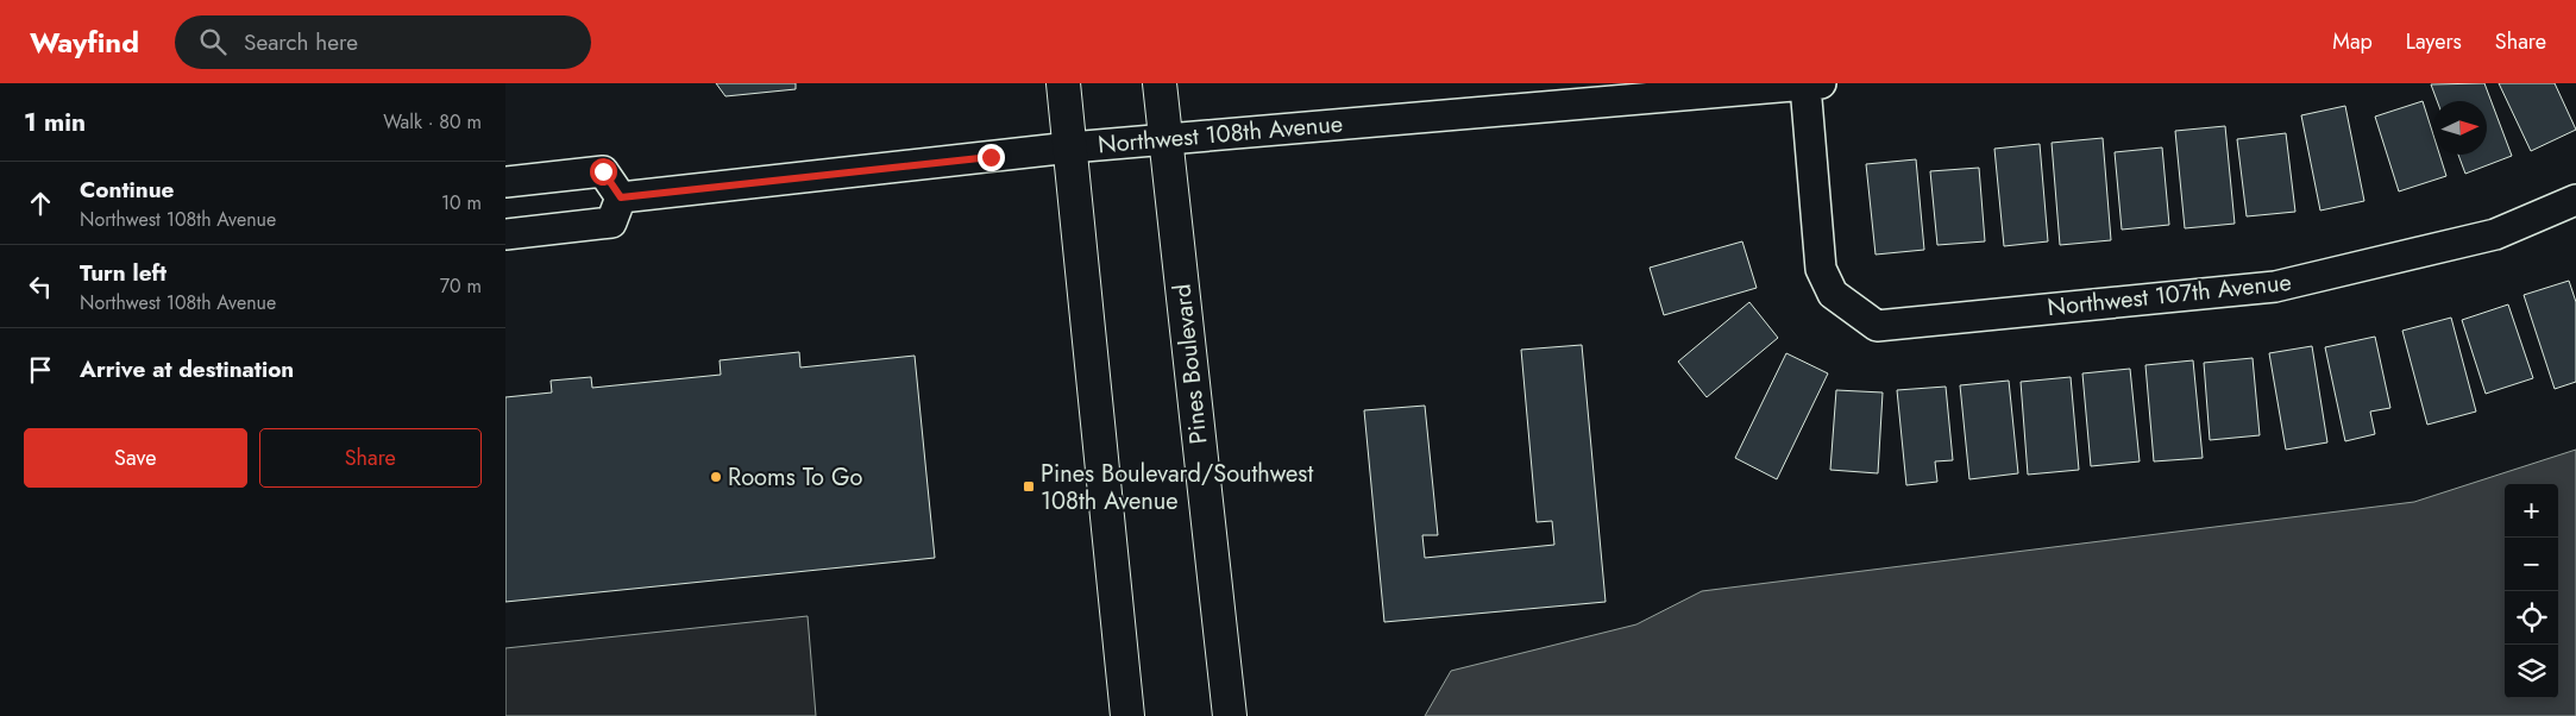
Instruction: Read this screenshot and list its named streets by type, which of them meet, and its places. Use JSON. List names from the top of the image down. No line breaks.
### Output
{"streets":{"highway":["Pines Boulevard"],"street":["Northwest 108th Avenue","Northwest 107th Avenue"]},"crossings":[["Northwest 108th Avenue","Northwest 107th Avenue"],["Northwest 108th Avenue","Pines Boulevard"]],"places":{"other":["Rooms To Go"],"transit":["Pines Boulevard/Southwest 108th Avenue"]},"north":"right","page":{"header":"Wayfind","search":"Search here","nav":["Map","Layers","Share"],"heading":["1 min","Walk · 80 m"],"list":[["Continue","Northwest 108th Avenue","10 m"],["Turn left","Northwest 108th Avenue","70 m"],"Arrive at destination"],"buttons":["Save","Share"],"map_buttons":["+","−"]}}
